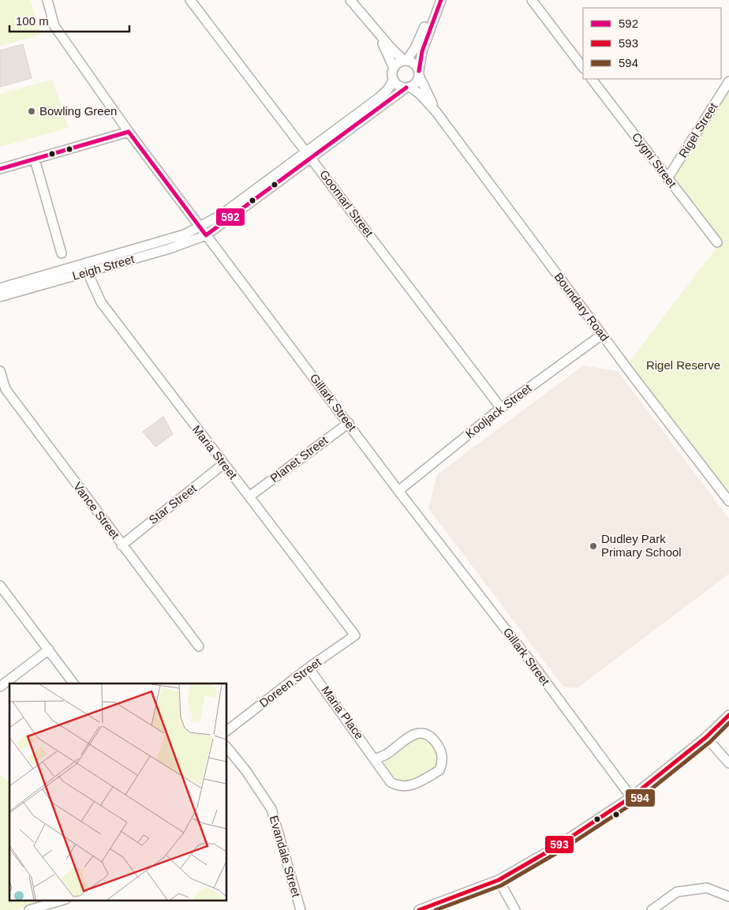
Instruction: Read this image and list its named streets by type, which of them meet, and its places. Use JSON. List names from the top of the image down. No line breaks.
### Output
{"streets":{"street":["Rigel Street","Cygni Street","Goomarl Street","Leigh Street","Boundary Road","Gillark Street","Kooljack Street","Maria Street","Planet Street","Star Street","Vance Street","Doreen Street","Maria Place","Evandale Street"]},"crossings":[["Rigel Street","Cygni Street"],["Goomarl Street","Leigh Street"],["Goomarl Street","Kooljack Street"],["Leigh Street","Gillark Street"],["Leigh Street","Maria Street"],["Boundary Road","Kooljack Street"],["Gillark Street","Kooljack Street"],["Gillark Street","Planet Street"],["Maria Street","Planet Street"],["Maria Street","Star Street"],["Maria Street","Doreen Street"],["Star Street","Vance Street"],["Doreen Street","Maria Place"]],"parks":["Rigel Reserve"],"places":["Bowling Green","Dudley Park Primary School"],"lines":["transit line 592","transit line 593","transit line 594"],"legend":["592","593","594"],"scale_bar":"100 m"}
